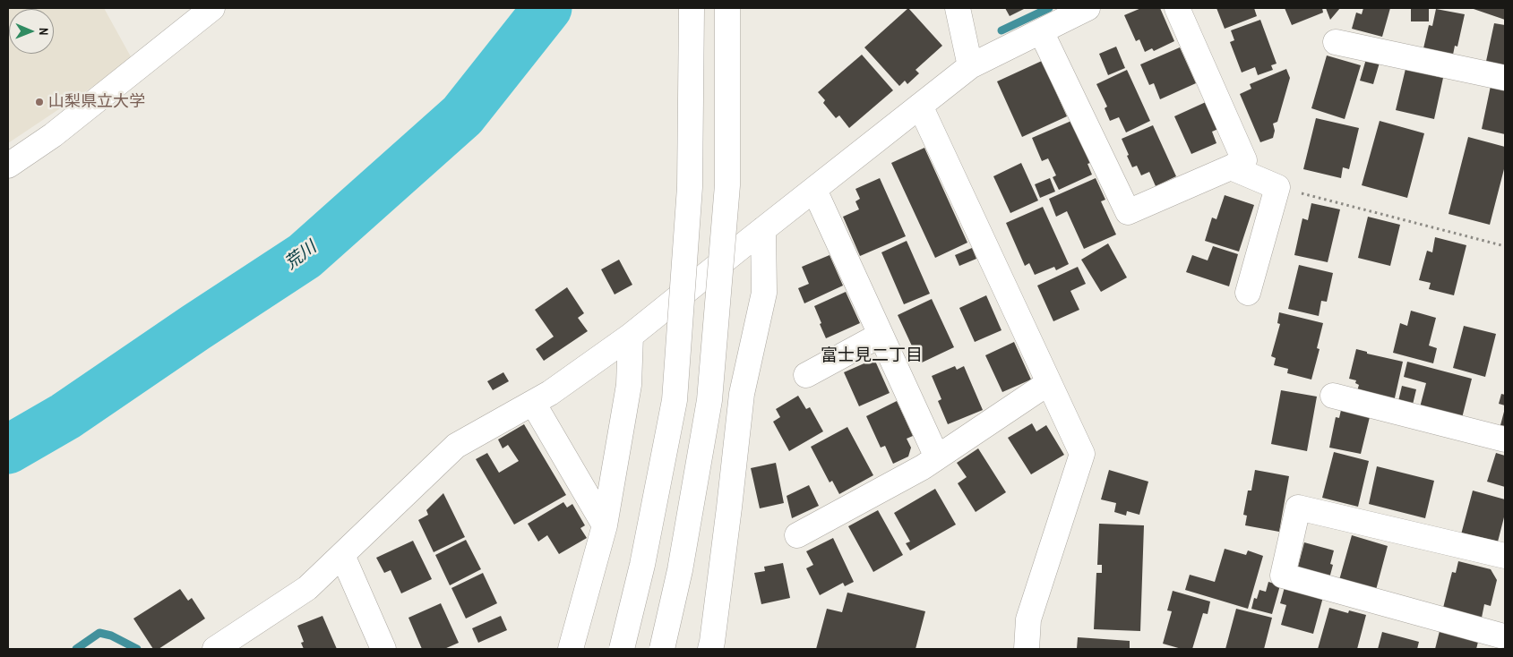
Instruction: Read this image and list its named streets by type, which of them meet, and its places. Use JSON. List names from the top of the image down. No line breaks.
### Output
{"districts":["富士見二丁目"],"water":["荒川"],"places":["山梨県立大学"],"north":"right"}
